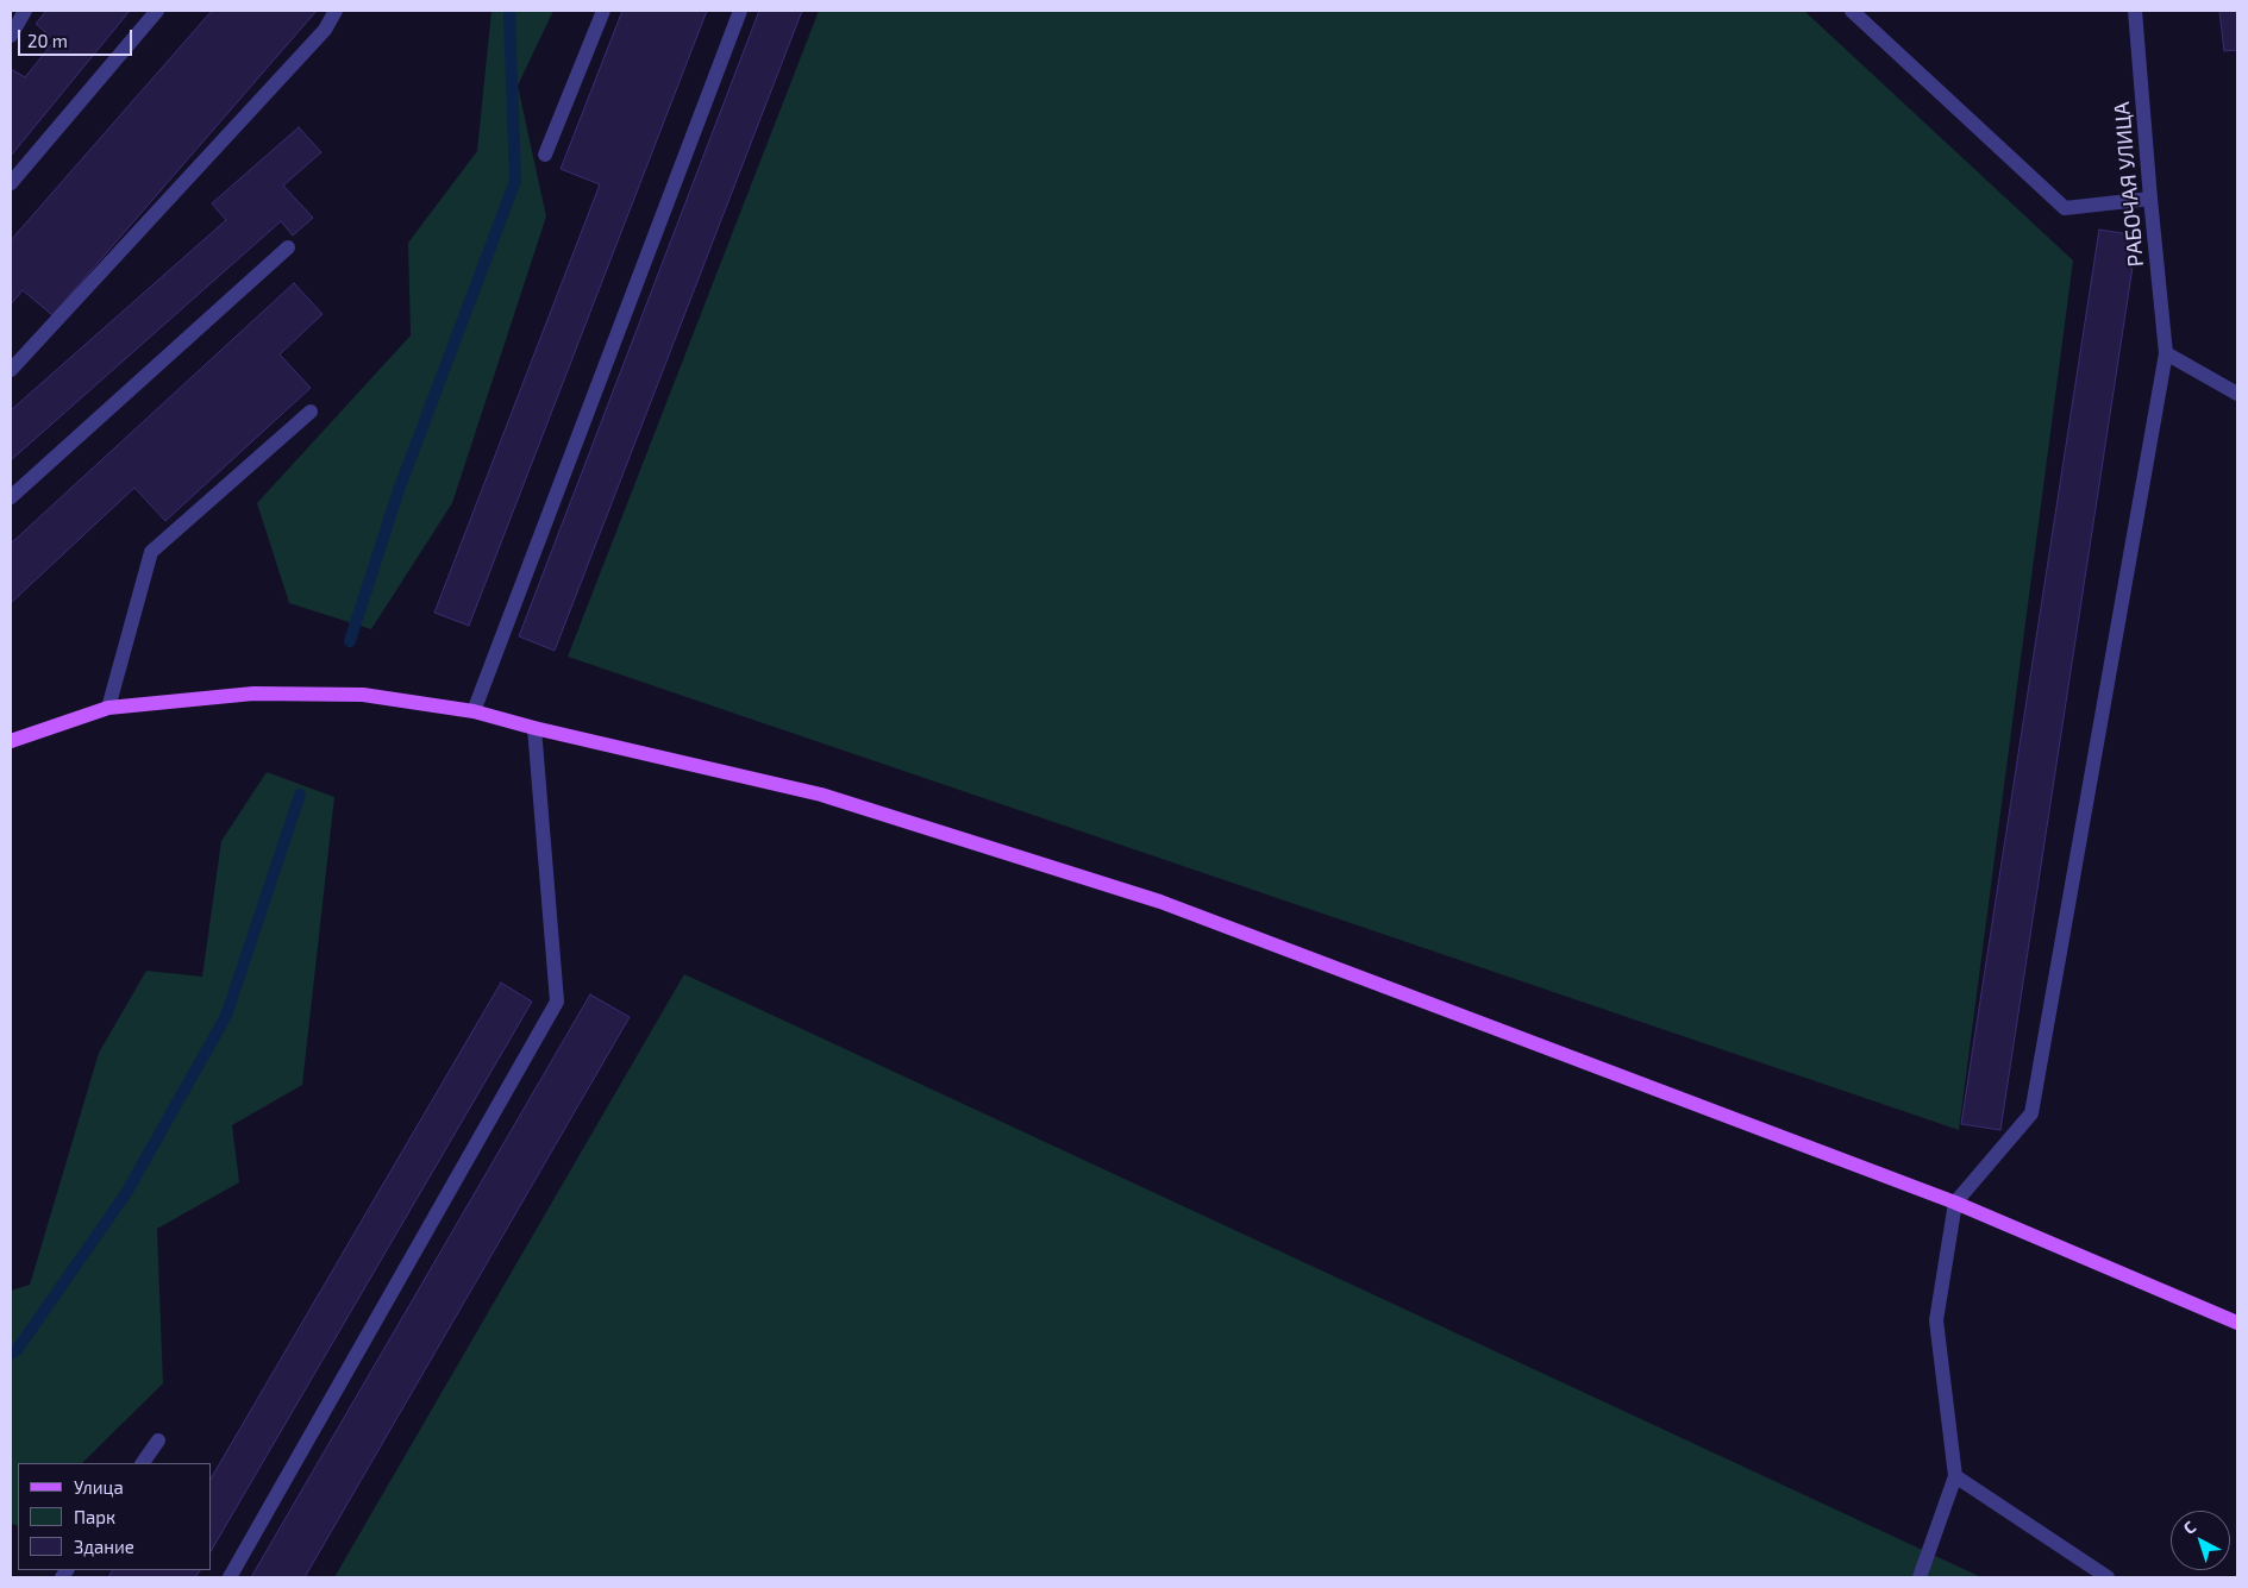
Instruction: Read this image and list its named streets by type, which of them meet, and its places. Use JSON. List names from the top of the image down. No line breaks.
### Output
{"streets":{"street":["РАБОЧАЯ УЛИЦА"]},"legend":["Улица","Парк","Здание"],"scale_bar":"20 m","north":"top left"}
